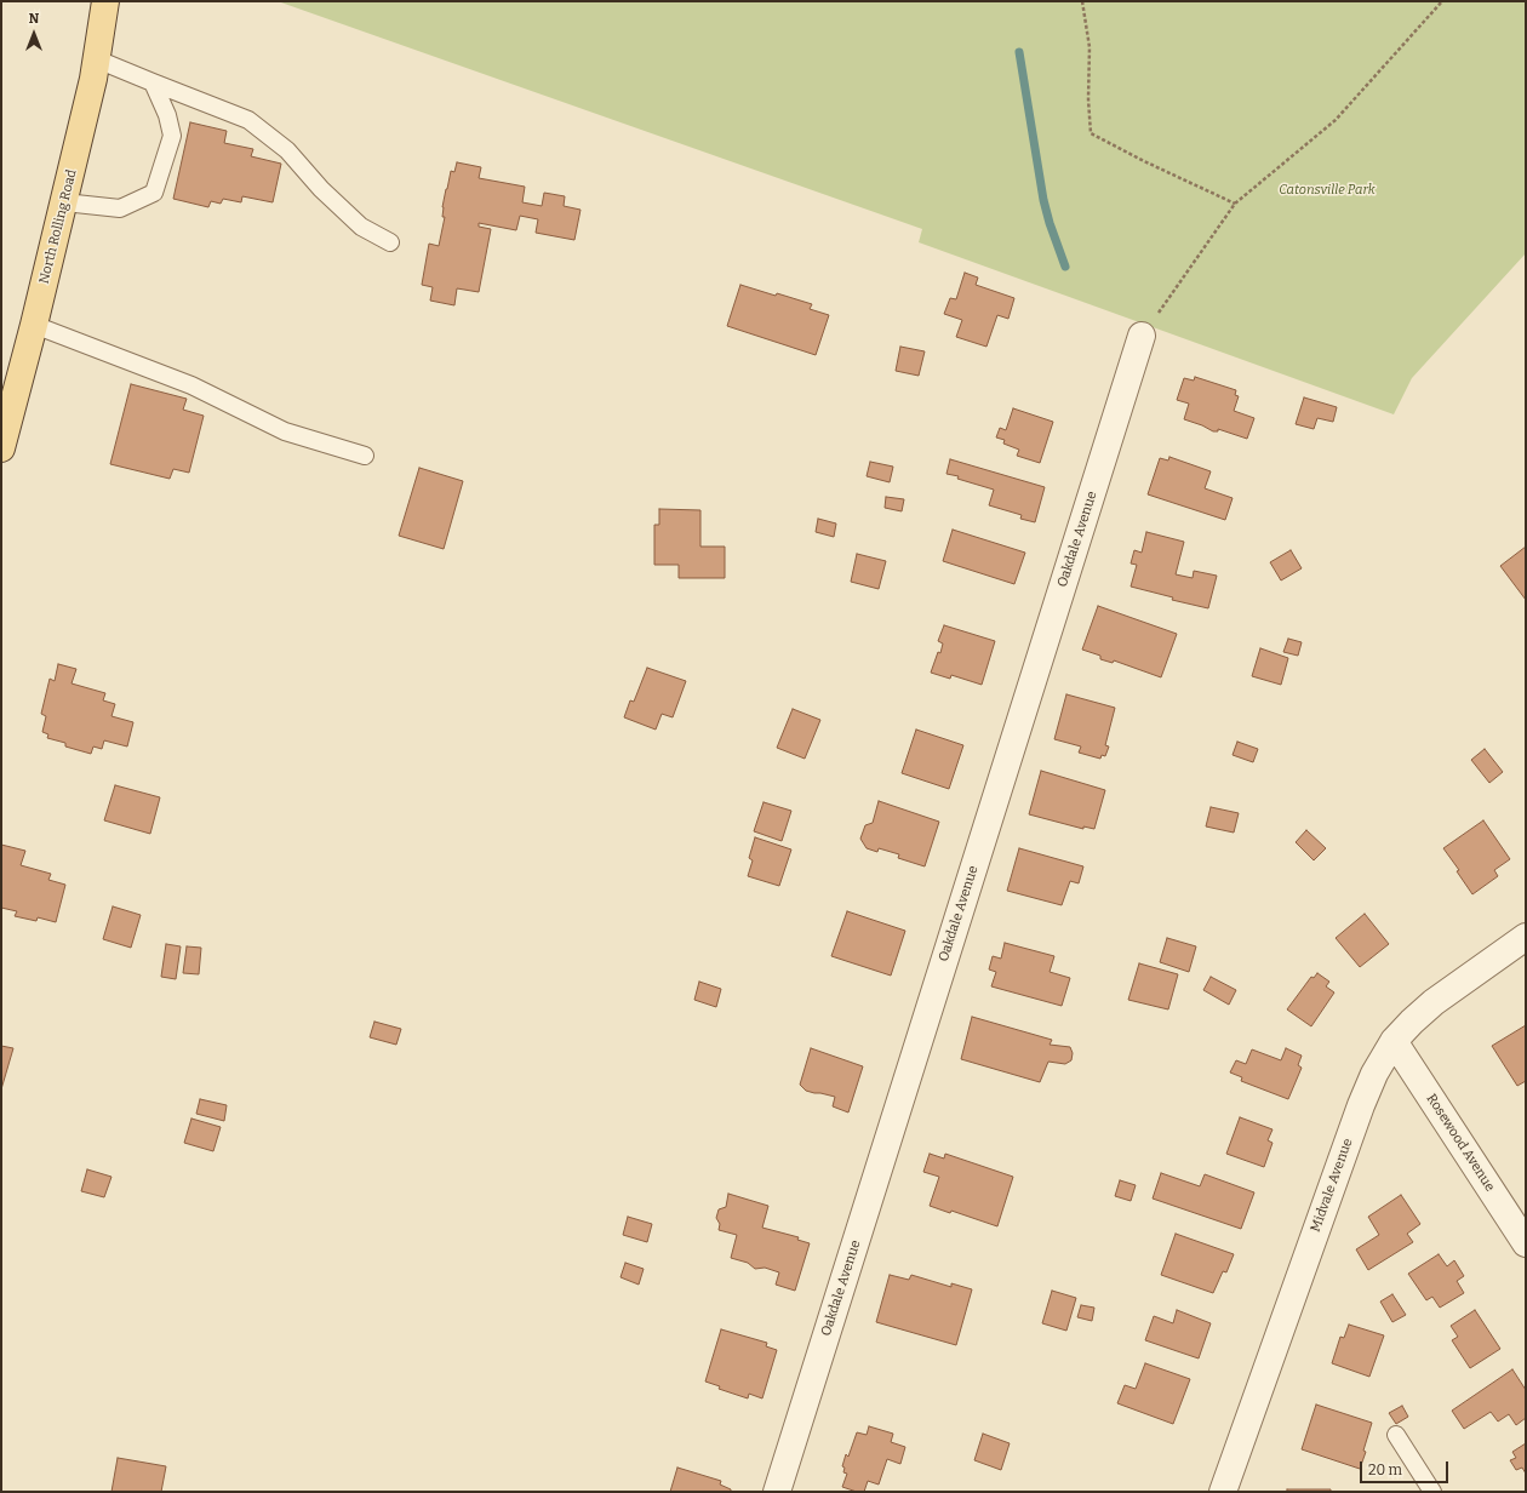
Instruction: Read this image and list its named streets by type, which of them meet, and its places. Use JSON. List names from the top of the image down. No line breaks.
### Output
{"streets":{"main road":["North Rolling Road"],"street":["Oakdale Avenue","Rosewood Avenue","Midvale Avenue"]},"crossings":[["Rosewood Avenue","Midvale Avenue"]],"parks":["Catonsville Park"],"scale_bar":"20 m","north":"top"}
